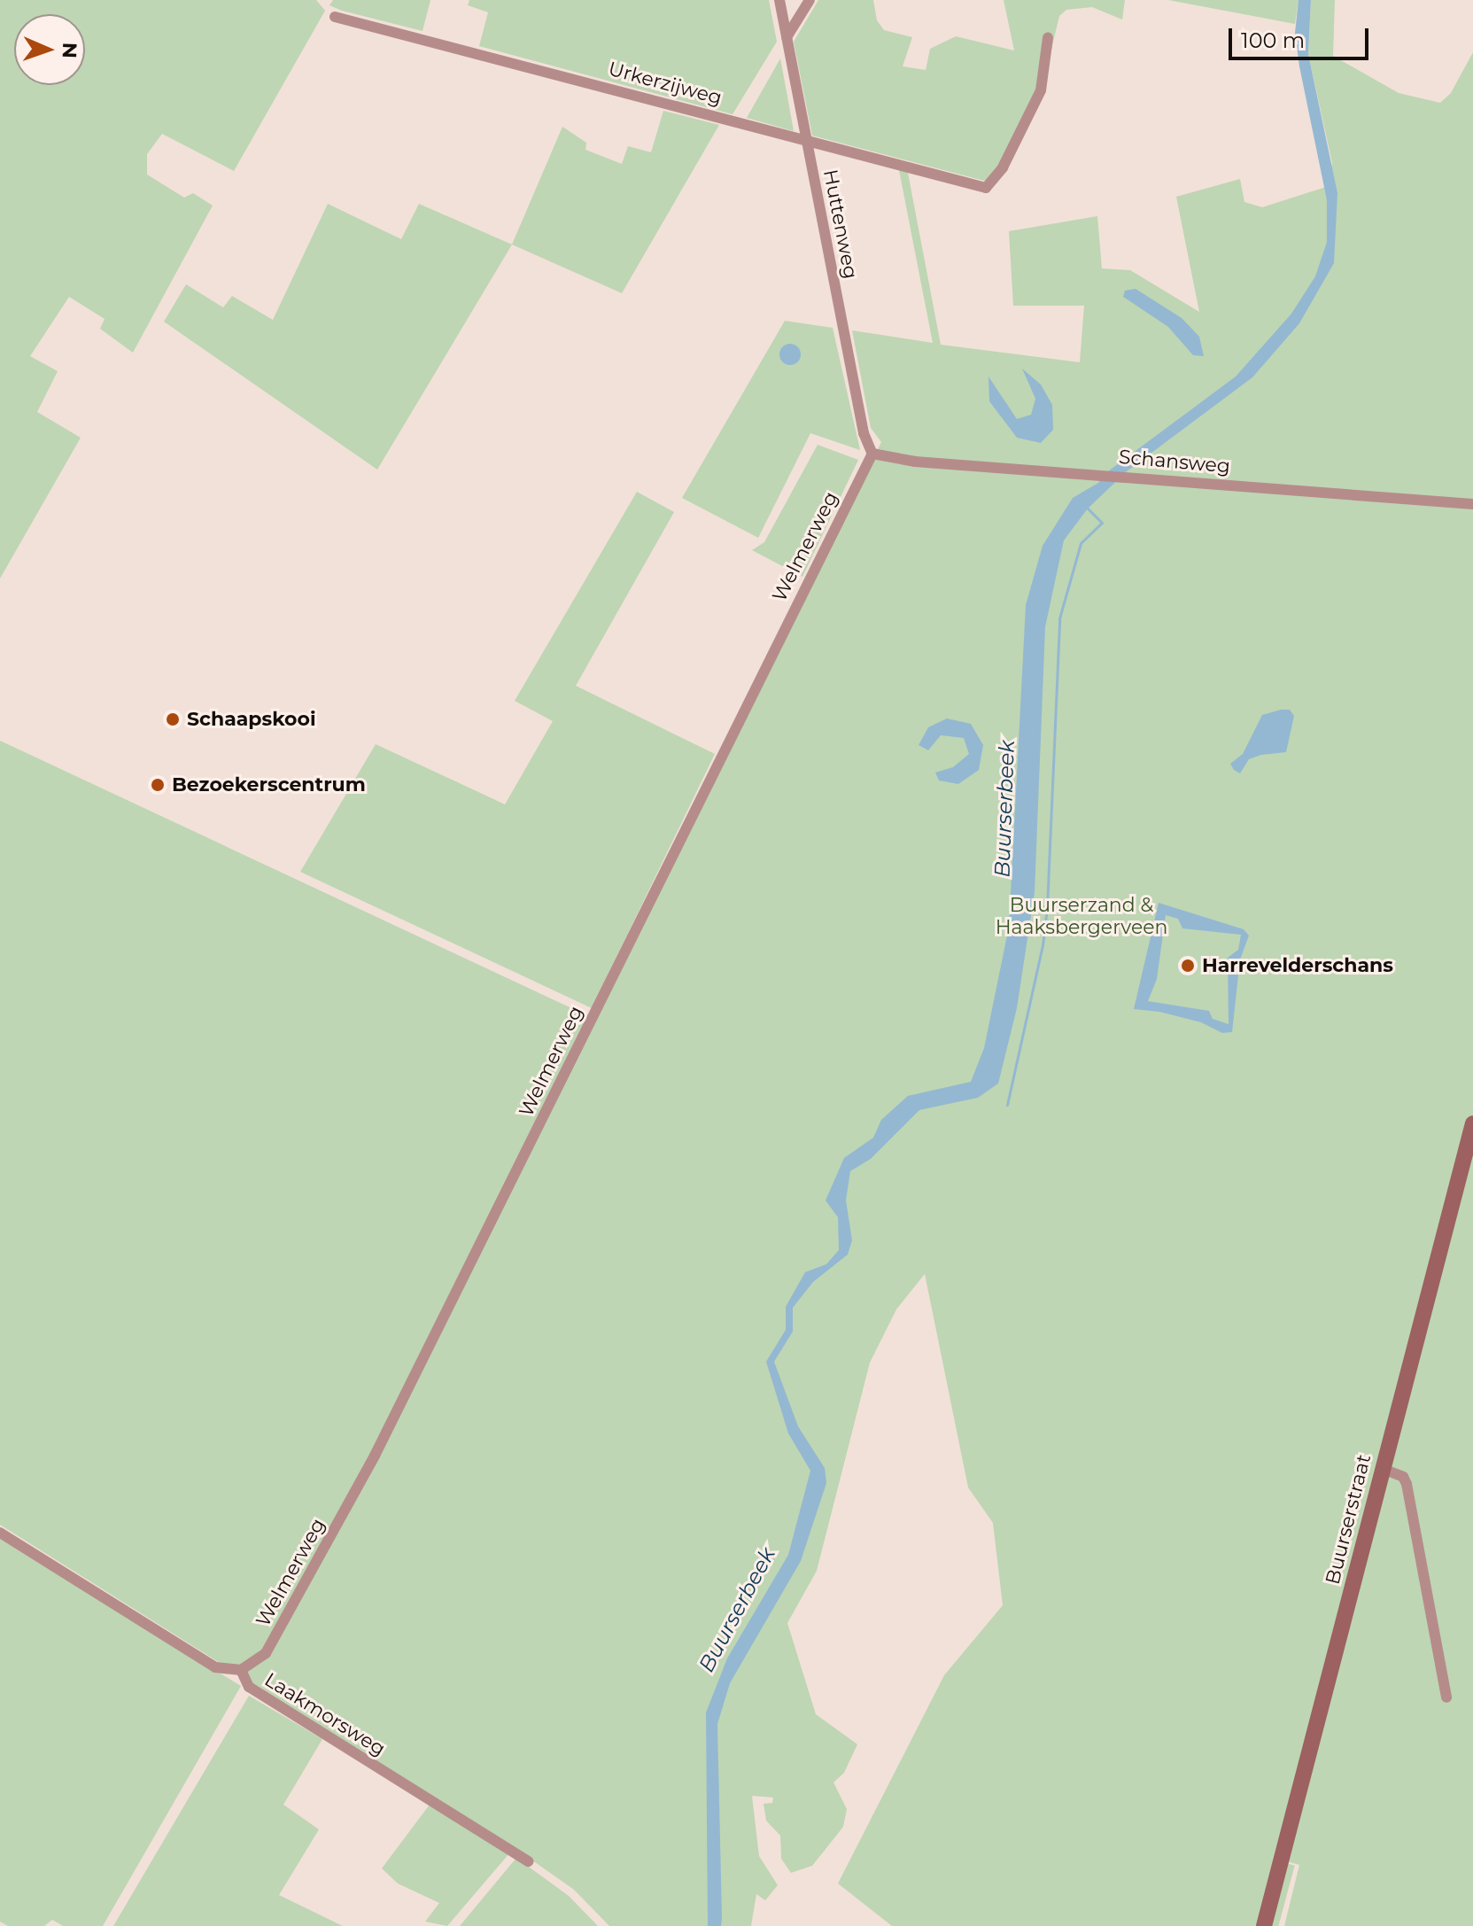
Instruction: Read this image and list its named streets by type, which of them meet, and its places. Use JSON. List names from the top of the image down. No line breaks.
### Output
{"streets":{"main road":["Buurserstraat"],"street":["Urkerzijweg","Huttenweg","Schansweg","Welmerweg","Laakmorsweg"]},"crossings":[["Urkerzijweg","Huttenweg"],["Huttenweg","Schansweg"],["Huttenweg","Welmerweg"],["Schansweg","Welmerweg"],["Welmerweg","Laakmorsweg"]],"water":["Buurserbeek"],"parks":["Buurserzand & Haaksbergerveen"],"places":["Schaapskooi","Bezoekerscentrum","Harrevelderschans"],"scale_bar":"100 m","north":"right"}
